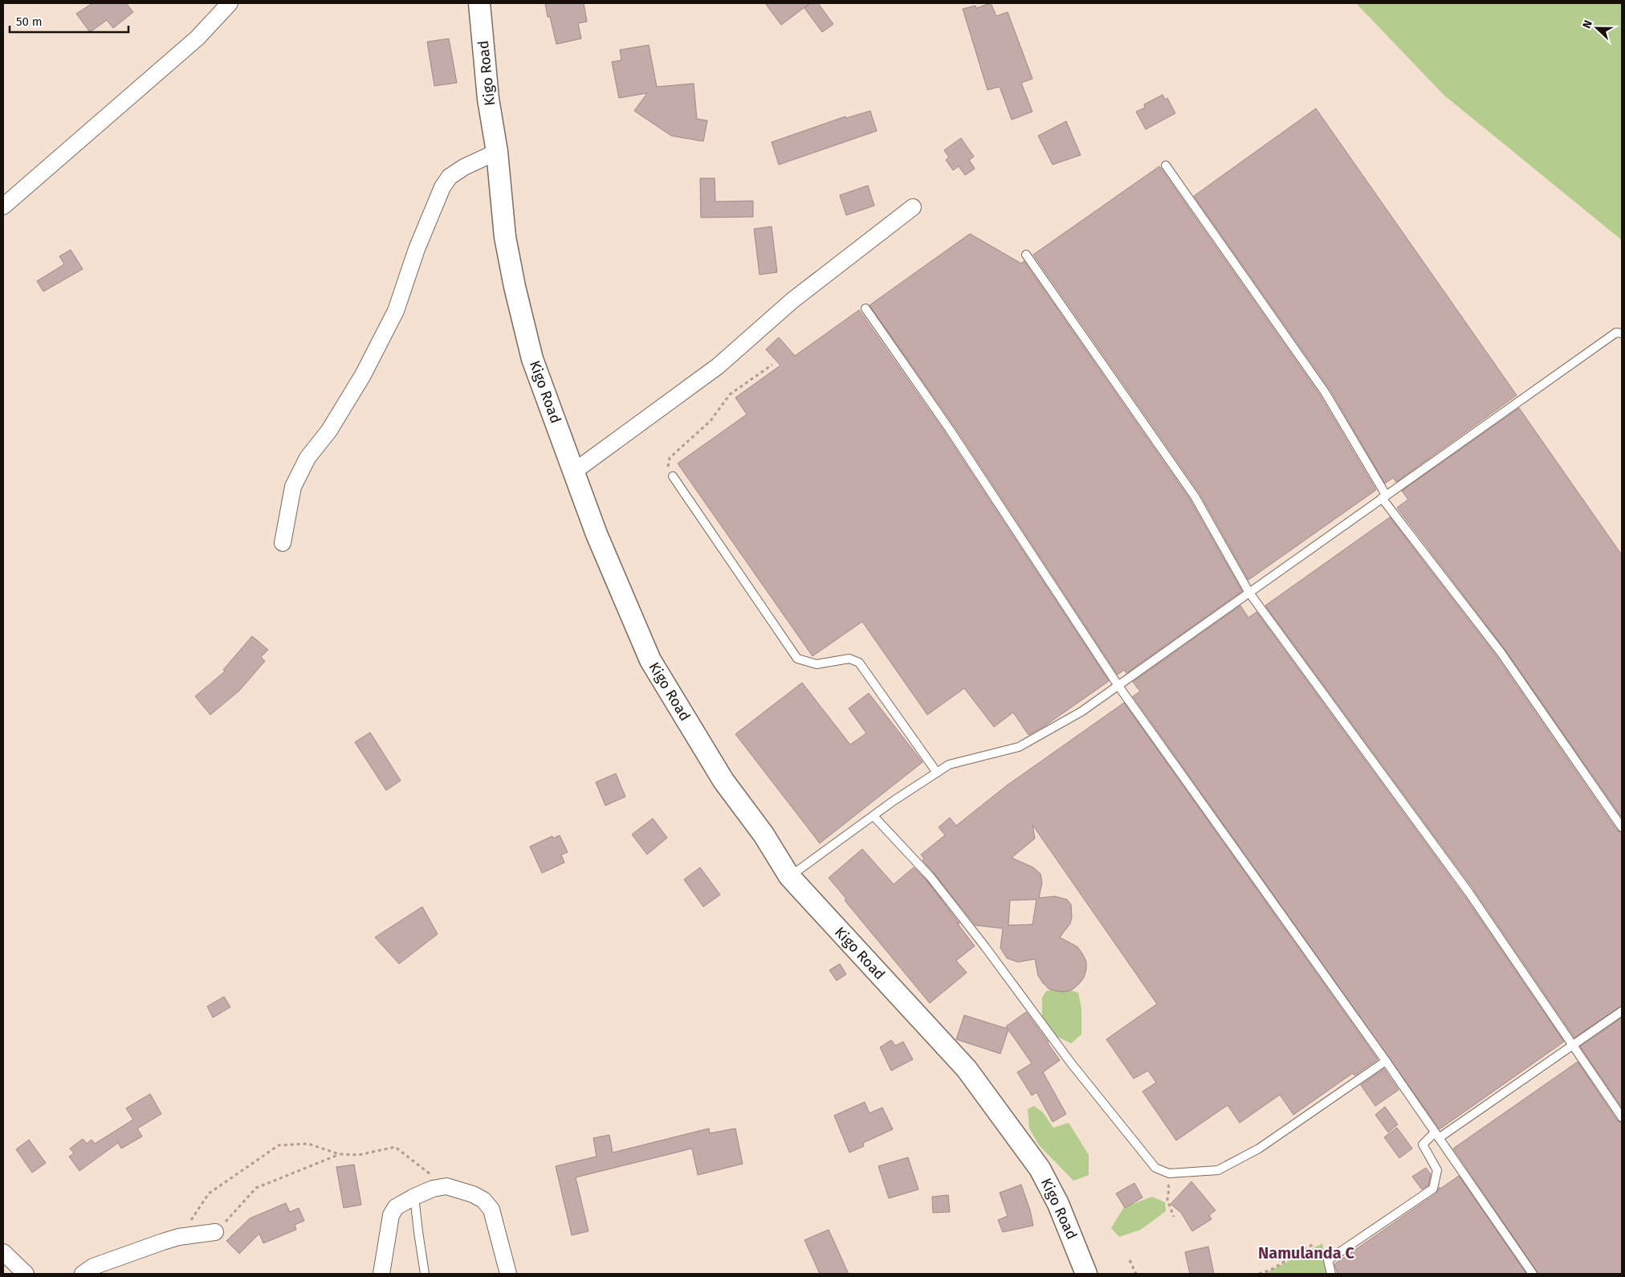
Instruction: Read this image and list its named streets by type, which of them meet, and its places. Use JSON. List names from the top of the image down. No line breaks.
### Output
{"streets":{"street":["Kigo Road"]},"districts":["Namulanda C"],"scale_bar":"50 m","north":"left"}
